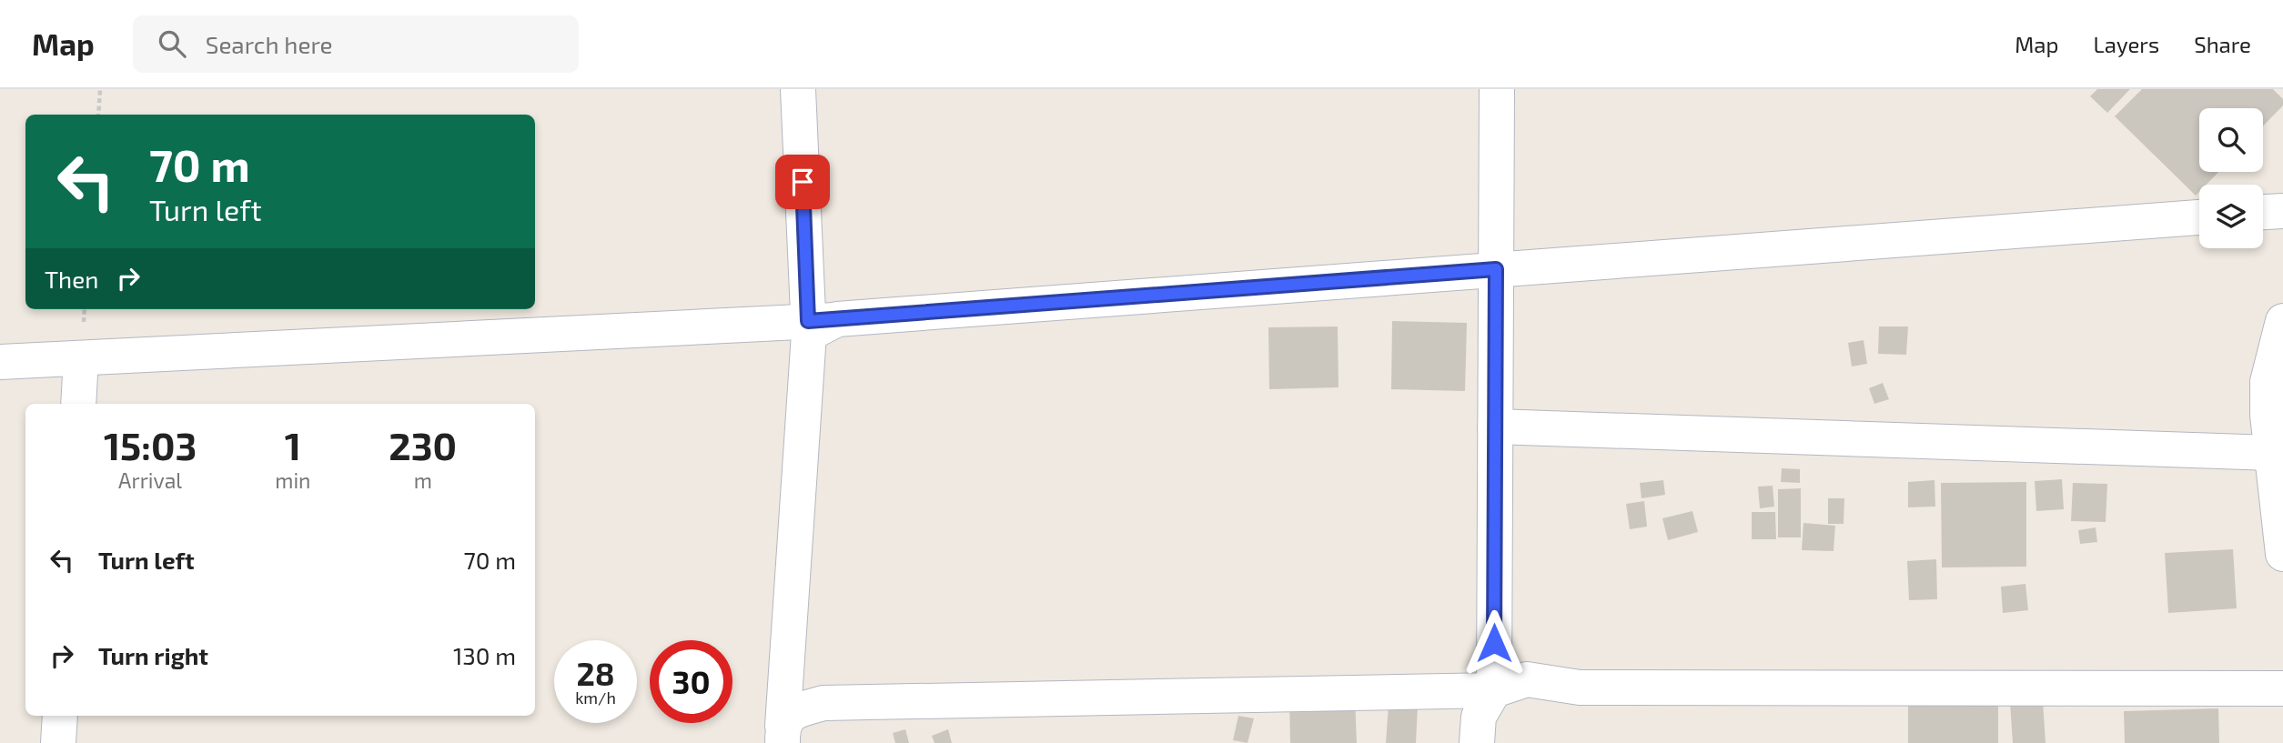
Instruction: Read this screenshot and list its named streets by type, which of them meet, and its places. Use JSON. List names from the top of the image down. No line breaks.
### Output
{"page":{"header":"Map","search":"Search here","nav":["Map","Layers","Share"],"turn":["70 m","Turn left"],"then":"Then","eta":["15:03","Arrival","1","min","230","m"],"list":[{"name":"Turn left","value":"70 m"},{"name":"Turn right","value":"130 m"}],"speed":"28 km/h","limit":"30"}}
